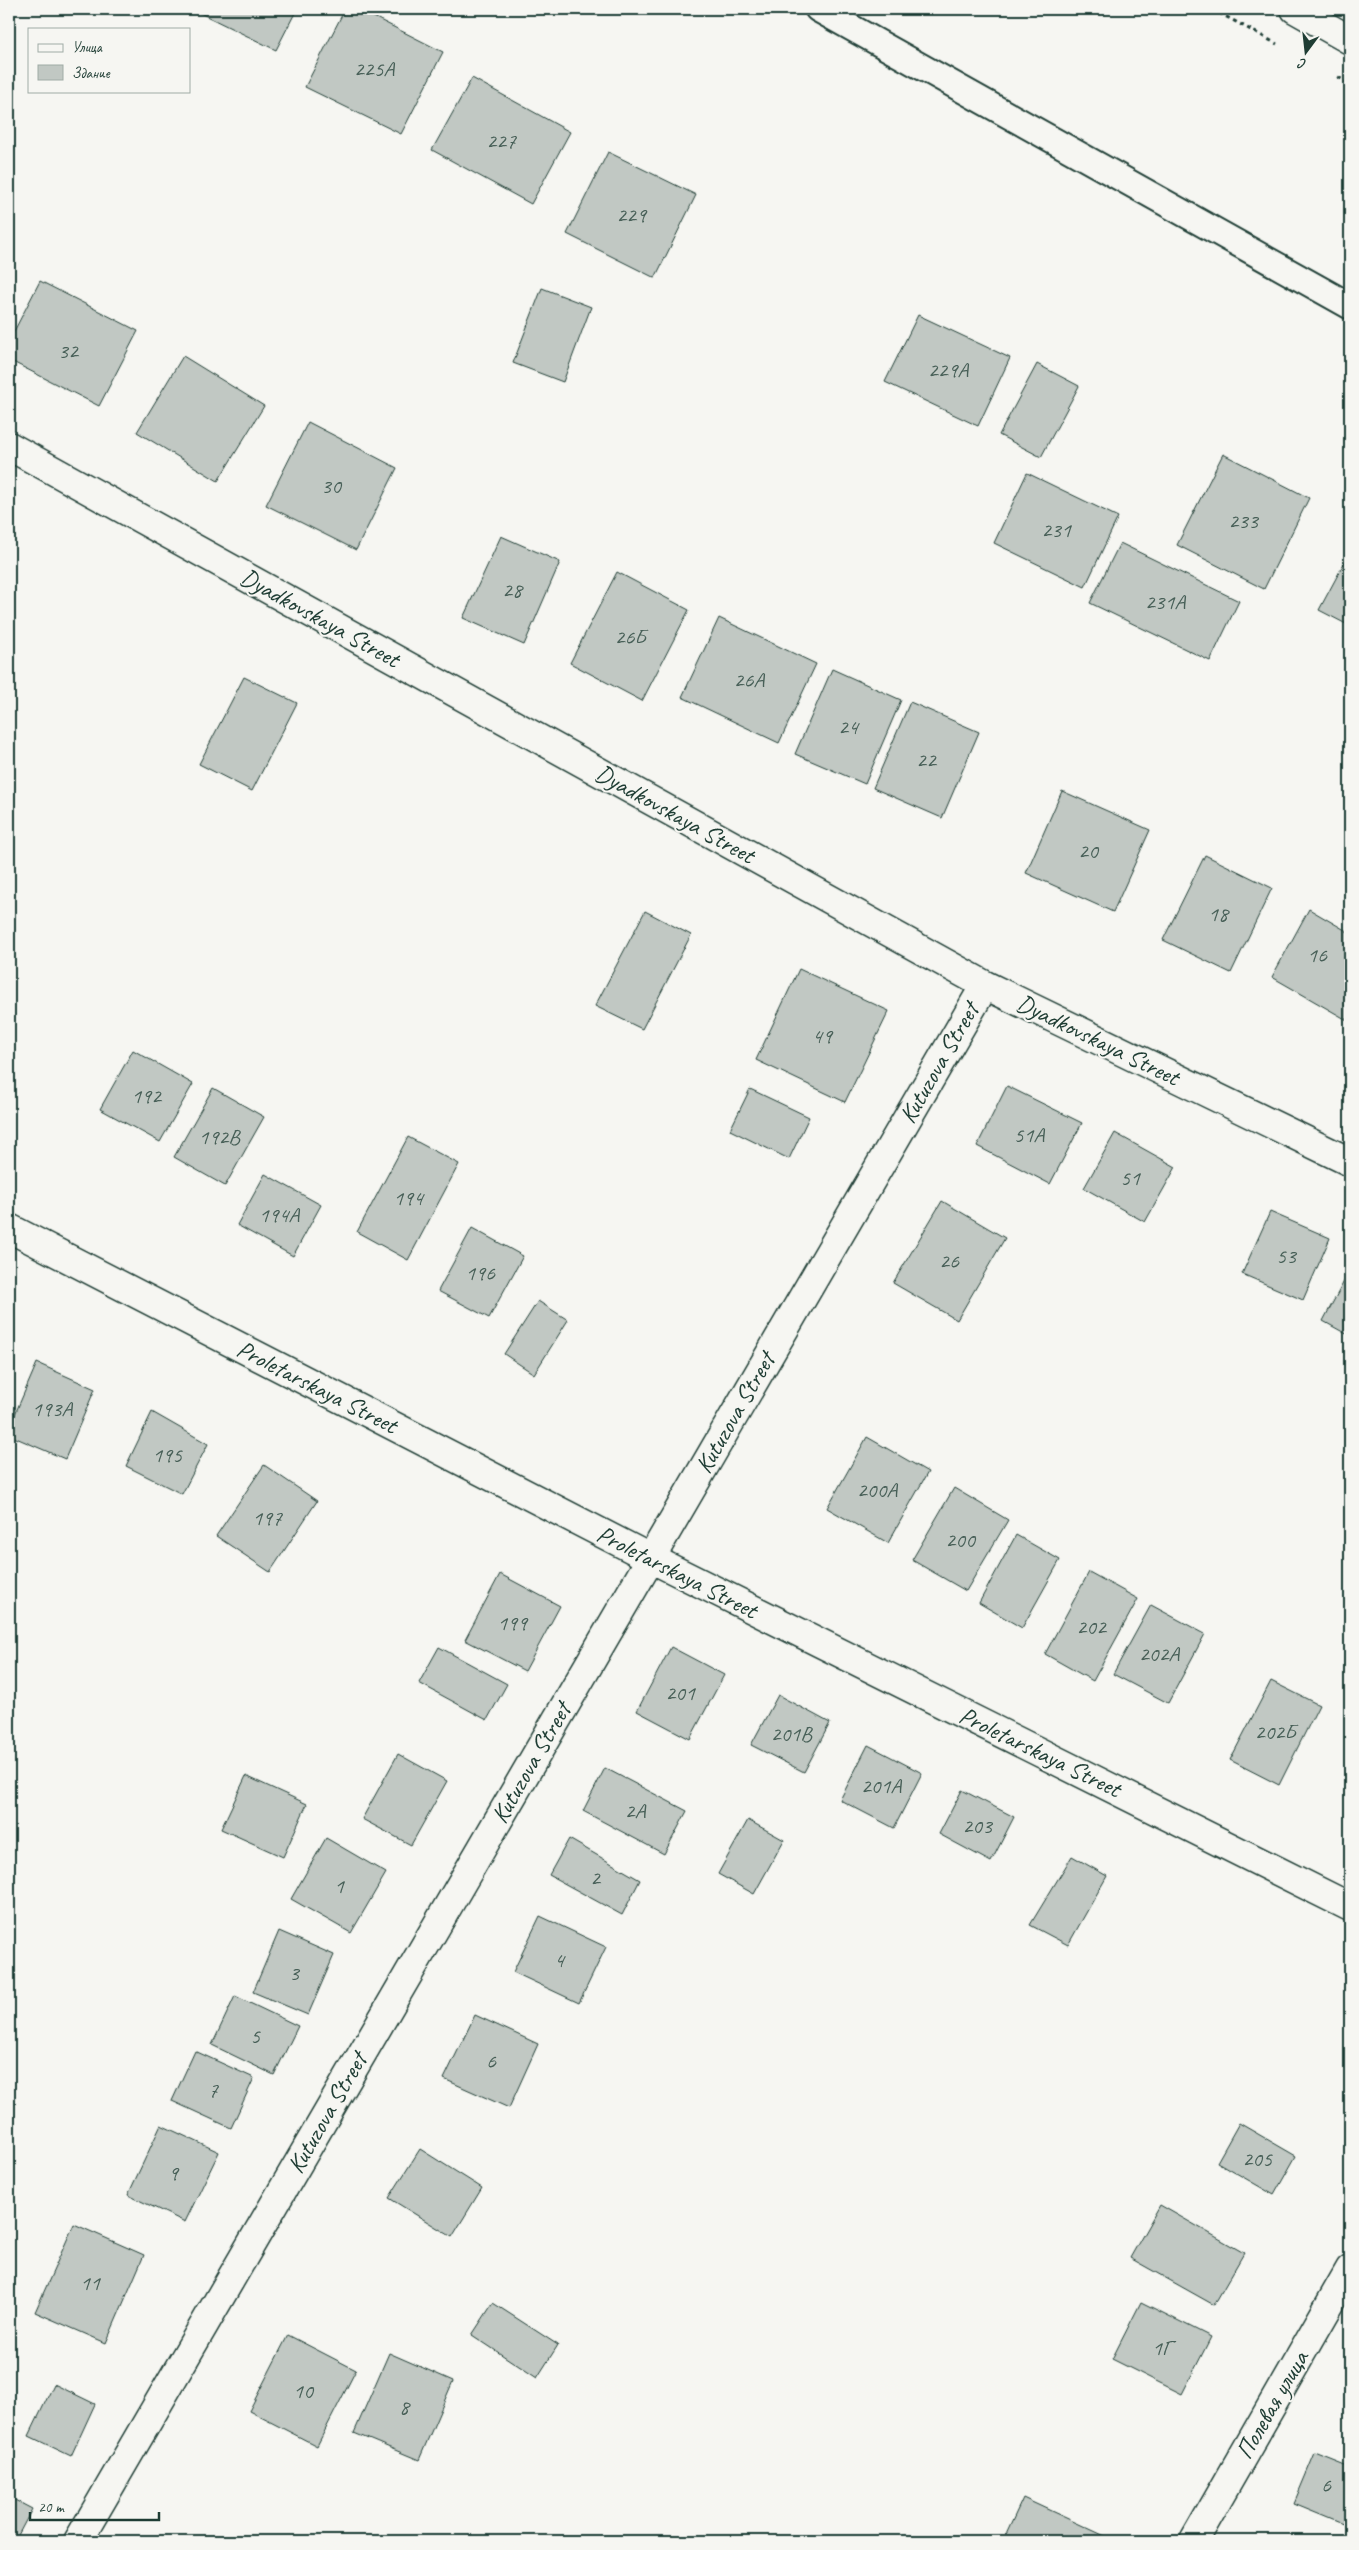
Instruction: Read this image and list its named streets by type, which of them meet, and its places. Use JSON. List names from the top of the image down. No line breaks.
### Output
{"streets":{"street":["Dyadkovskaya Street","Kutuzova Street","Proletarskaya Street","Полевая улица"]},"crossings":[["Dyadkovskaya Street","Kutuzova Street"],["Kutuzova Street","Proletarskaya Street"]],"house_numbers":["225А","227","229","32","229А","30","233","231","28","231А","26Б","26А","24","22","20","18","16","49","192","51А","192В","51","194","194А","53","26","196","193А","195","200А","197","200","199","202","202А","201","202Б","201В","201А","2А","203","2","1","4","3","5","6","7","205","9","11","1Г","10","8","6"],"legend":["Улица","Здание"],"scale_bar":"20 m","north":"bottom"}
